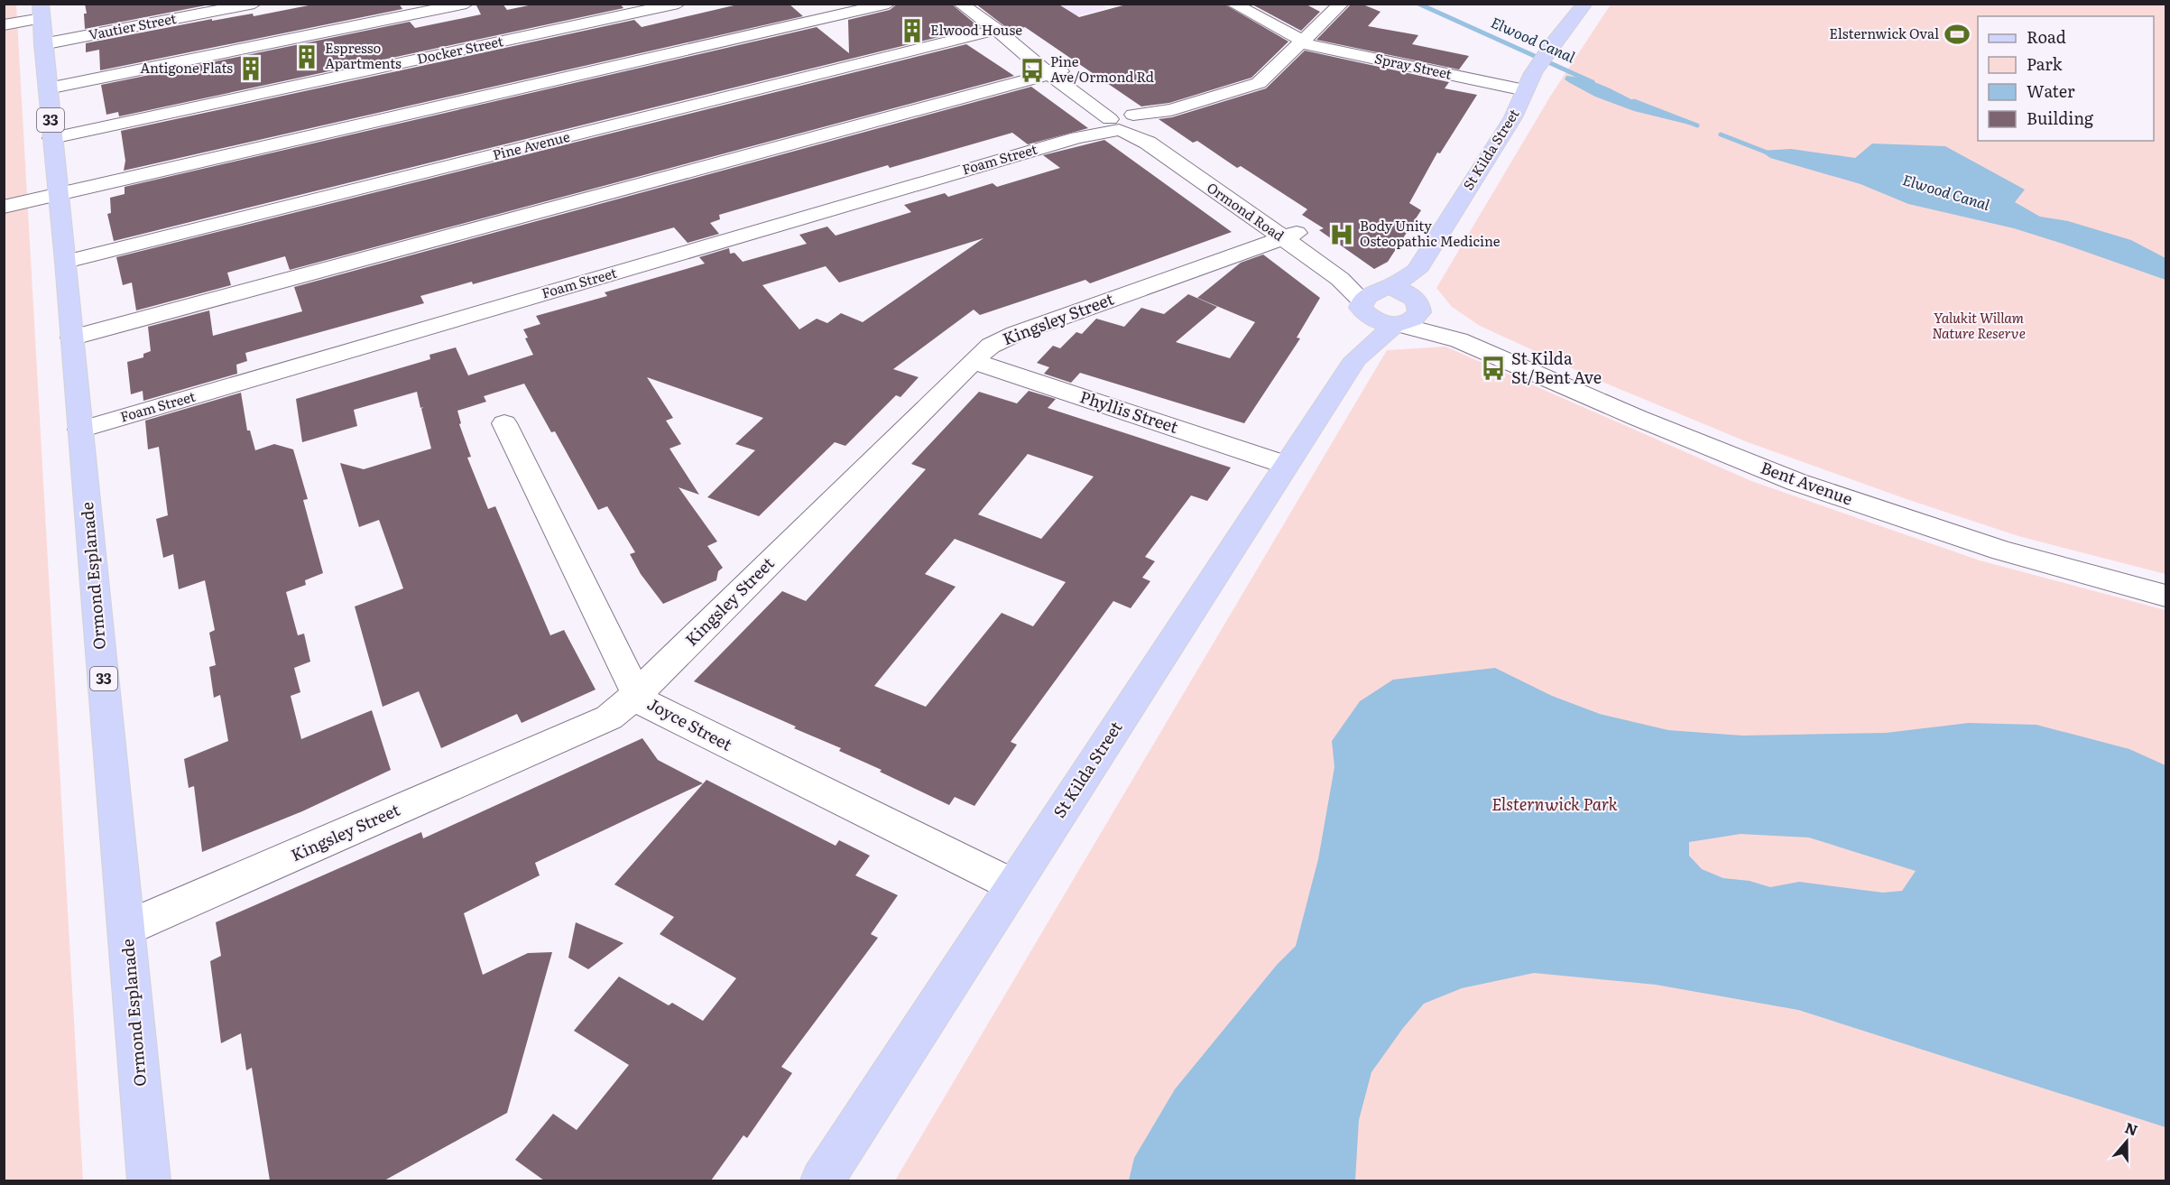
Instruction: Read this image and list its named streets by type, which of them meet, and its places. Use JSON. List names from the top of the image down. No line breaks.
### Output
{"streets":{"main road":["33","St Kilda Street","Ormond Esplanade"],"street":["Vautier Street","Docker Street","Spray Street","Pine Avenue","Foam Street","Ormond Road","Kingsley Street","Phyllis Street","Bent Avenue","Joyce Street"]},"crossings":[["Vautier Street","Ormond Esplanade"],["Docker Street","Ormond Esplanade"],["Spray Street","St Kilda Street"],["Spray Street","Foam Street"],["Pine Avenue","Ormond Road"],["Pine Avenue","Ormond Esplanade"],["St Kilda Street","Ormond Road"],["St Kilda Street","Phyllis Street"],["St Kilda Street","Bent Avenue"],["St Kilda Street","Joyce Street"],["Foam Street","Ormond Road"],["Foam Street","Ormond Esplanade"],["Ormond Road","Kingsley Street"],["Kingsley Street","Phyllis Street"],["Kingsley Street","Ormond Esplanade"],["Kingsley Street","Joyce Street"]],"water":["Elwood Canal"],"parks":["Yalukit Willam Nature Reserve","Elsternwick Park"],"places":{"building":["Elwood House","Espresso Apartments","Antigone Flats"],"sports":["Elsternwick Oval"],"bus stop":["Pine Ave/Ormond Rd","St Kilda St/Bent Ave"],"hospital":["Body Unity Osteopathic Medicine"]},"legend":["Road","Park","Water","Building"],"north":"top"}
